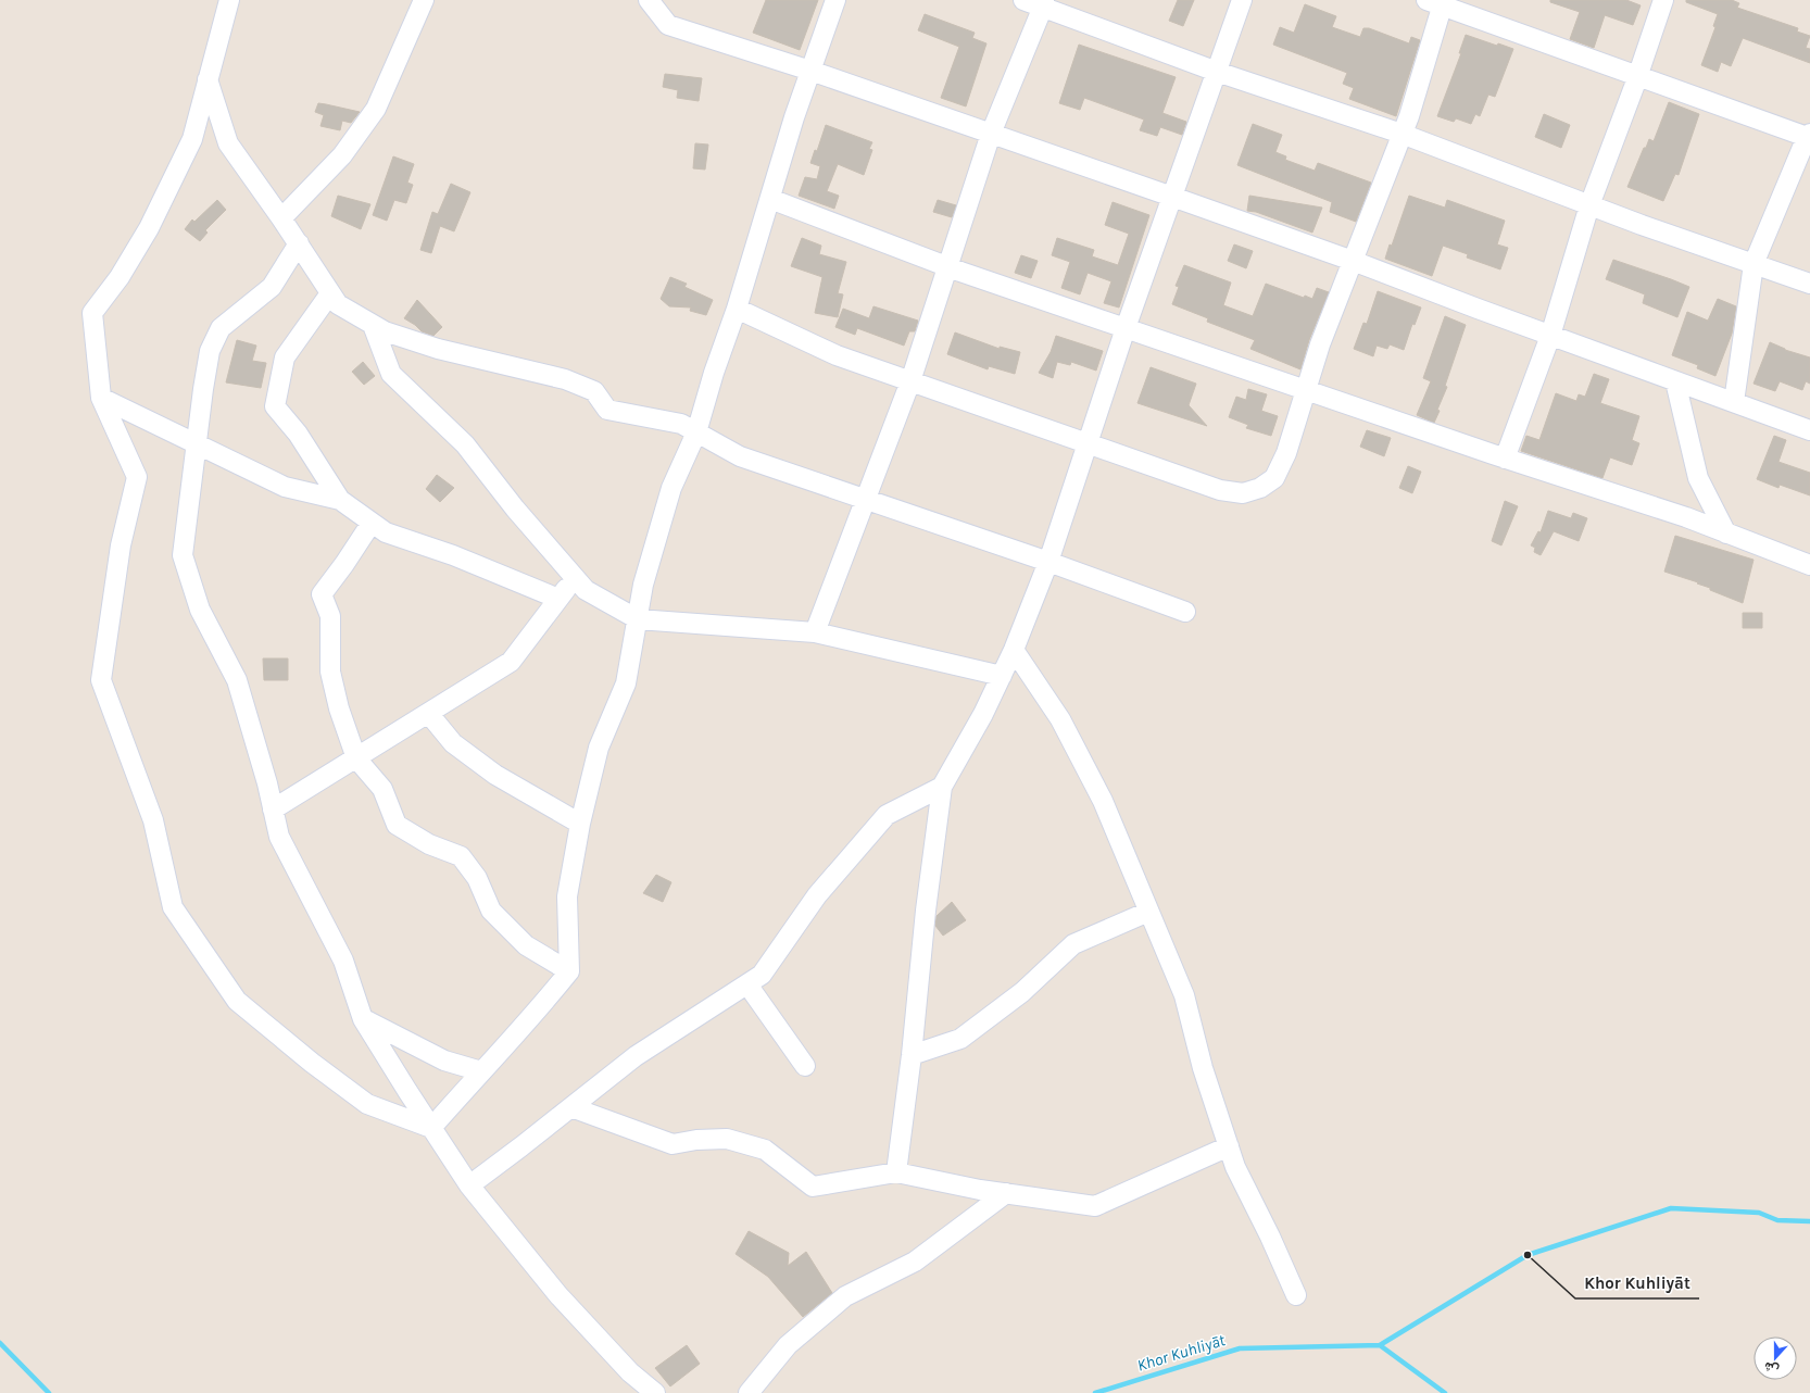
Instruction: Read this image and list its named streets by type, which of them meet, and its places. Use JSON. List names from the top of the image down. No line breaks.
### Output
{"water":["Khor Kuhliyāt"],"places":["Khor Kuhliyāt"],"north":"bottom"}
